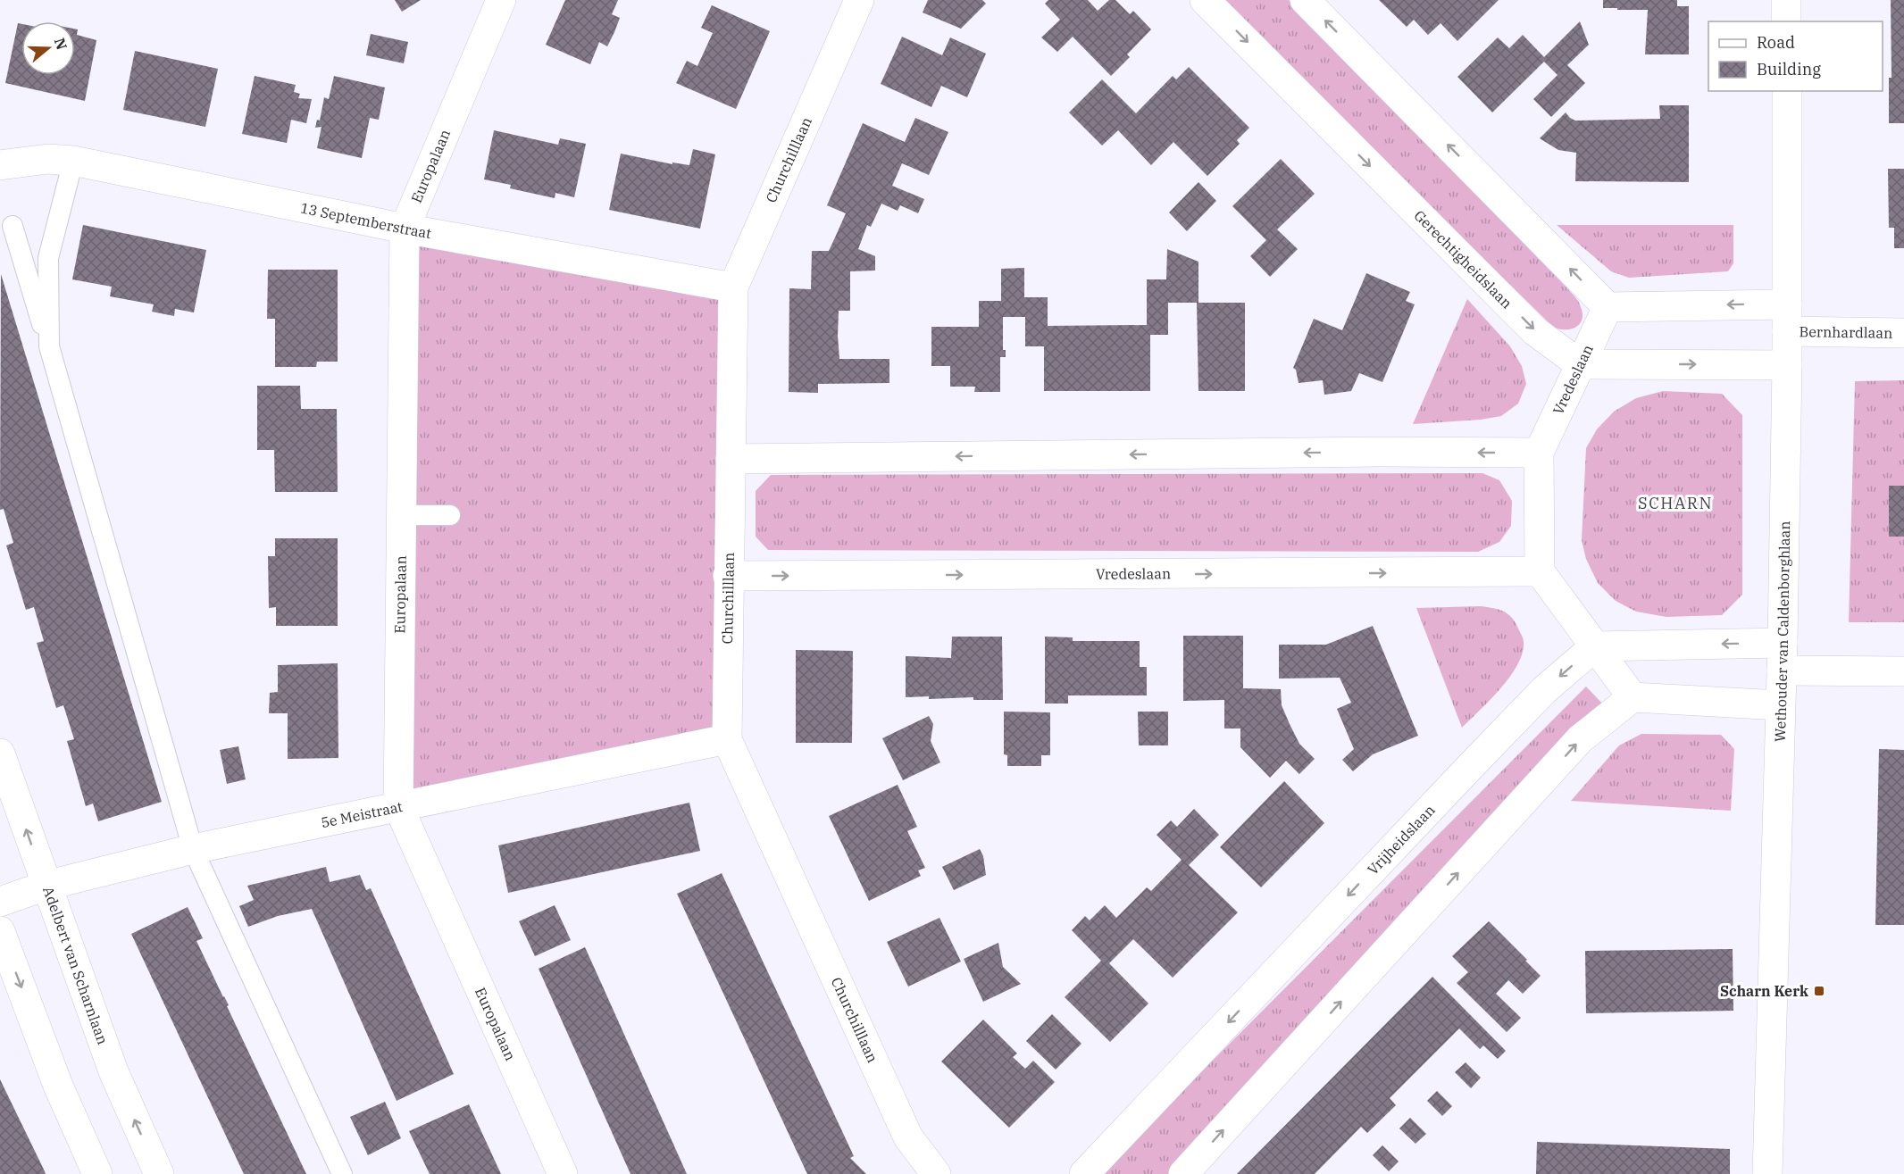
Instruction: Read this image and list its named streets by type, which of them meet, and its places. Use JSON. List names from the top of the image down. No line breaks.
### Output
{"streets":{"street":["Churchilllaan","Europalaan","13 Septemberstraat","Gerechtigheidslaan","Bernhardlaan","Vredeslaan","Wethouder van Caldenborghlaan","5e Meistraat","Vrijheidslaan","Adelbert van Scharnlaan"]},"crossings":[["Churchilllaan","13 Septemberstraat"],["Churchilllaan","Vredeslaan"],["Churchilllaan","5e Meistraat"],["Europalaan","13 Septemberstraat"],["Europalaan","5e Meistraat"],["Gerechtigheidslaan","Vredeslaan"],["Bernhardlaan","Wethouder van Caldenborghlaan"],["5e Meistraat","Adelbert van Scharnlaan"]],"districts":["SCHARN"],"places":{"transit":["Scharn Kerk"]},"legend":["Road","Building"],"north":"right"}
